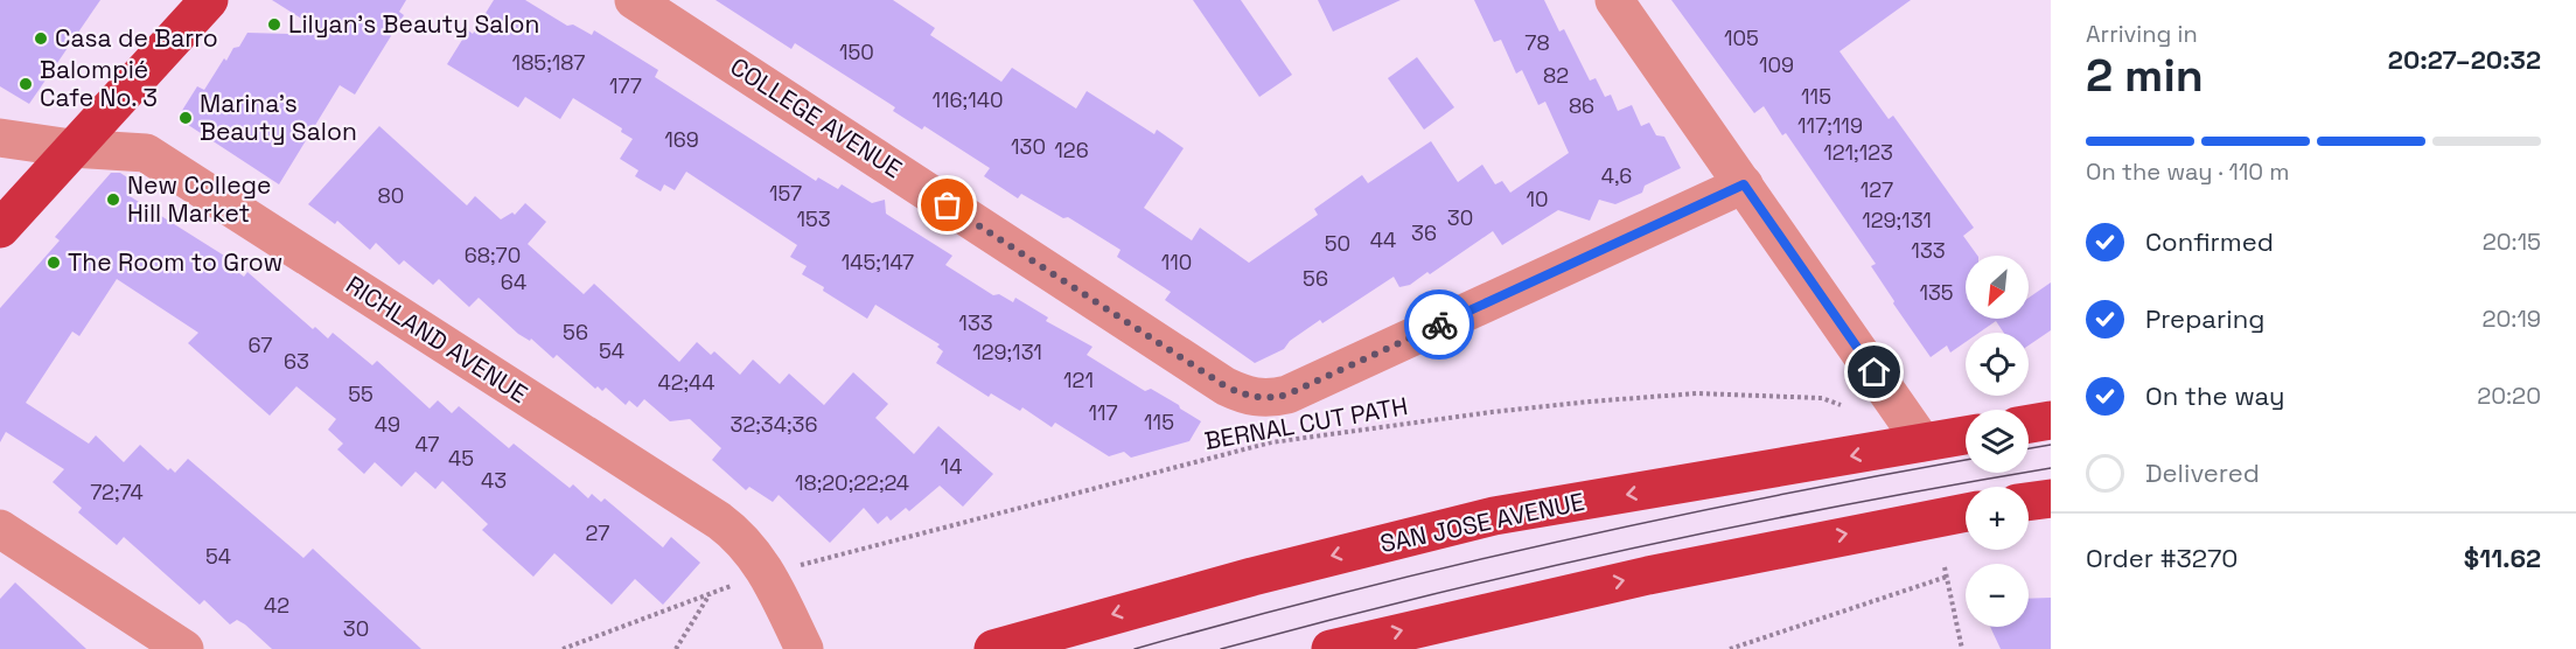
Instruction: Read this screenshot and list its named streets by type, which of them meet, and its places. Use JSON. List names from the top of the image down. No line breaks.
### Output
{"streets":{"main road":["SAN JOSE AVENUE"],"street":["COLLEGE AVENUE","RICHLAND AVENUE"],"path":["BERNAL CUT PATH"]},"crossings":[["RICHLAND AVENUE","BERNAL CUT PATH"]],"places":["Lilyan's Beauty Salon","Casa de Barro","Balompié Cafe No. 3","Marina's Beauty Salon","New College Hill Market","The Room to Grow"],"house_numbers":["105","78","150","185;187","109","82","177","115","116;140","86","117;119","169","130","126","121;123","4,6","127","157","80","10","30","153","129;131","36","44","50","133","68;70","145;147","110","56","64","135","133","56","67","54","129;131","63","121","42;44","55","117","115","49","32;34;36","47","45","14","43","18;20;22;24","72;74","27","54","42","30"],"north":"bottom left","page":{"heading":["2 min","Arriving in","20:27–20:32"],"panel":["Order #3270","$11.62"],"bar":"On the way · 110 m","list":[["Confirmed","20:15"],["Preparing","20:19"],["On the way","20:20"],"Delivered"],"map_buttons":["+","−"]}}
